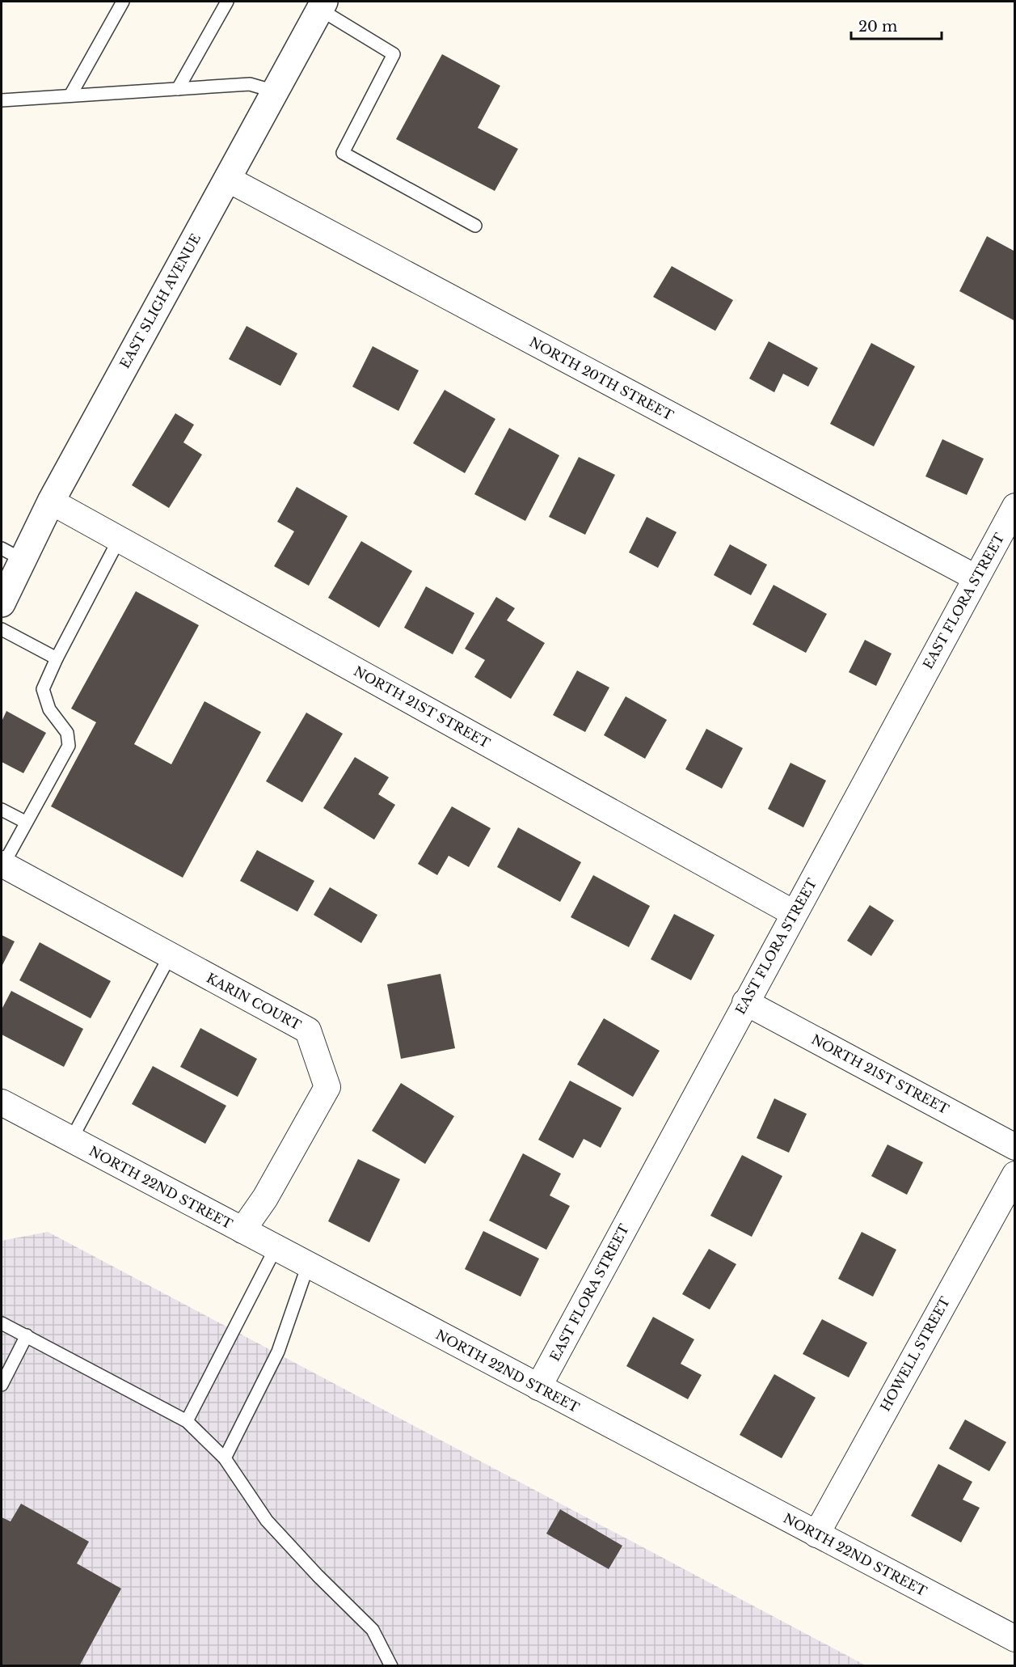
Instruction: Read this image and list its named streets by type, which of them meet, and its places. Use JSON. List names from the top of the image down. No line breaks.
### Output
{"streets":{"street":["EAST SLIGH AVENUE","NORTH 20TH STREET","EAST FLORA STREET","NORTH 21ST STREET","KARIN COURT","NORTH 22ND STREET","HOWELL STREET"]},"crossings":[["EAST SLIGH AVENUE","NORTH 20TH STREET"],["EAST SLIGH AVENUE","NORTH 21ST STREET"],["NORTH 20TH STREET","EAST FLORA STREET"],["EAST FLORA STREET","NORTH 21ST STREET"],["EAST FLORA STREET","NORTH 22ND STREET"],["KARIN COURT","NORTH 22ND STREET"],["NORTH 22ND STREET","HOWELL STREET"]],"scale_bar":"20 m"}
